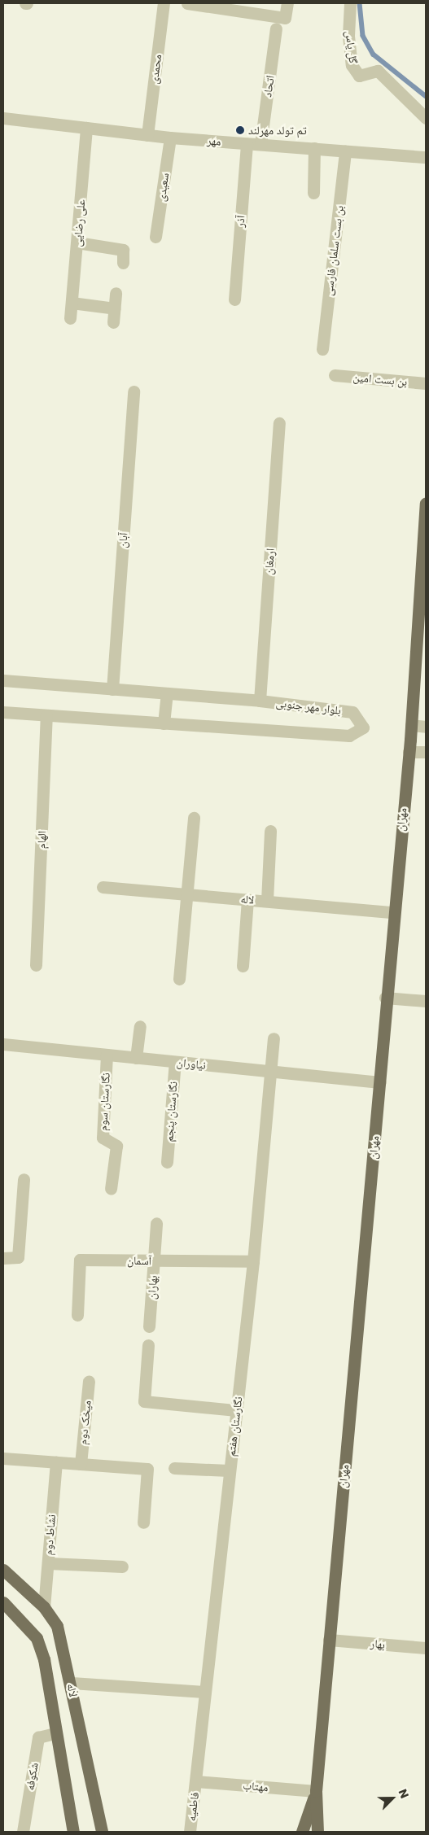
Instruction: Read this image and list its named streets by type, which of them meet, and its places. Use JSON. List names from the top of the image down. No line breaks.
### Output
{"streets":{"main road":["مهران","لاله"],"street":["گل یاس","محمدی","اتحاد","مهر","سعیدی","آذر","علی رضایی","بن بست سلمان فارسی","بن بست امین","آبان","ارمغان","بلوار مهر جنوبی","الهام","نیاوران","نگارستان سوم","نگارستان پنجم","آسمان","بهاران","میخک دوم","نگارستان هفتم","نشاط دوم","بهار","شکوفه","مهتاب","فاطمیه"]},"crossings":[["محمدی","مهر"],["اتحاد","مهر"],["مهر","سعیدی"],["مهر","آذر"],["مهر","علی رضایی"],["مهر","بن بست سلمان فارسی"],["آبان","بلوار مهر جنوبی"],["ارمغان","بلوار مهر جنوبی"],["بلوار مهر جنوبی","الهام"],["مهران","لاله"],["مهران","نیاوران"],["مهران","بهار"],["مهران","مهتاب"],["لاله","نشاط دوم"],["لاله","شکوفه"],["نیاوران","نگارستان سوم"],["نیاوران","نگارستان پنجم"],["نیاوران","نگارستان هفتم"],["آسمان","بهاران"],["آسمان","نگارستان هفتم"],["نگارستان هفتم","مهتاب"],["نگارستان هفتم","فاطمیه"],["مهتاب","فاطمیه"]],"places":["تم تولد مهرلند"],"north":"top right"}
